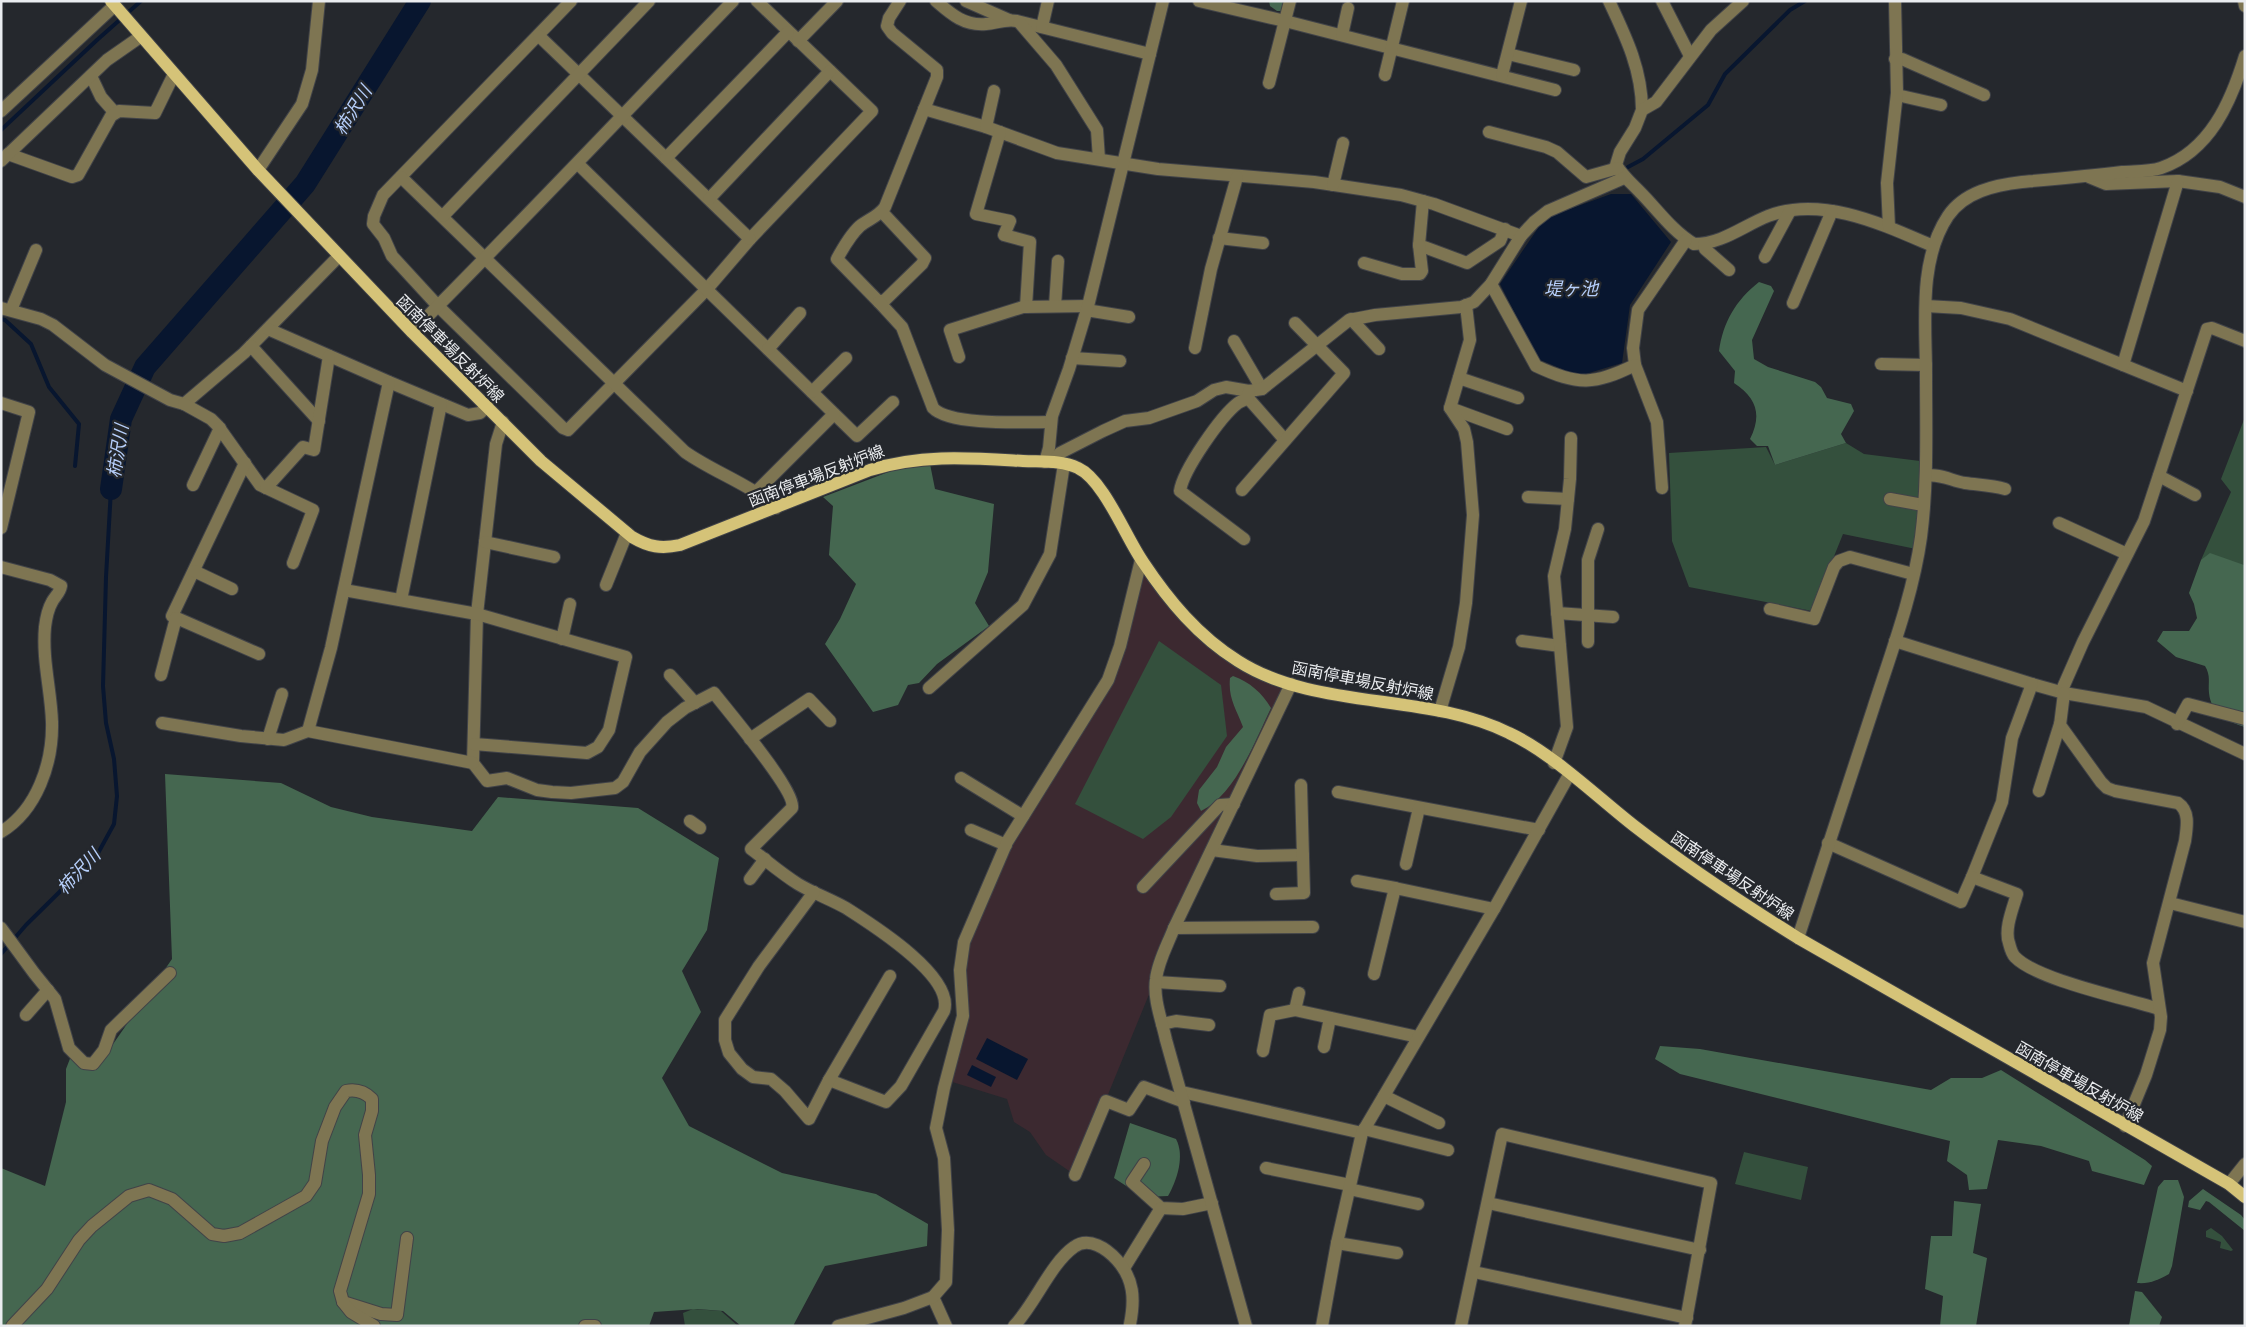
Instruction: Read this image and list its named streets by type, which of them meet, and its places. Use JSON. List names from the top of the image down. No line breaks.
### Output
{"streets":{"main road":["函南停車場反射炉線"]},"water":["柿沢川","堤ヶ池"]}
